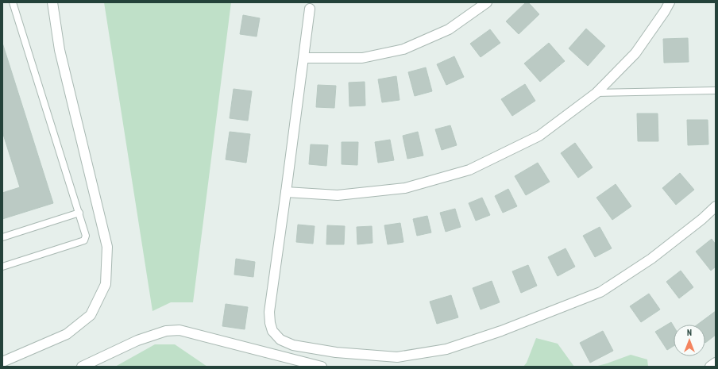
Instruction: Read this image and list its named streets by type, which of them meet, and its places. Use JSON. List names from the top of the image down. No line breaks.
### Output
{"north":"top"}
